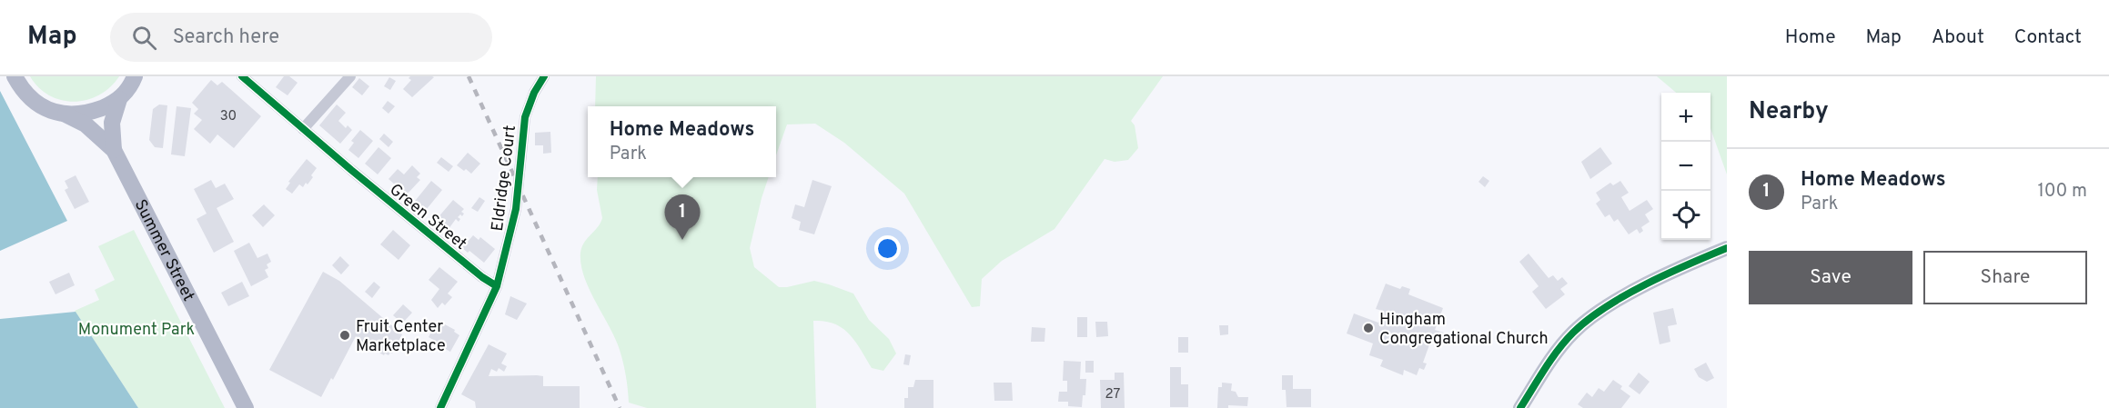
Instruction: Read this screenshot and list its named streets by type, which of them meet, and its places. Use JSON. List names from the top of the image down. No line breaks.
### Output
{"streets":{"main road":["Summer Street"],"street":["Eldridge Court","Green Street"]},"crossings":[["Eldridge Court","Green Street"]],"parks":["Monument Park"],"places":["Hingham Congregational Church","Fruit Center Marketplace"],"house_numbers":["30","27"],"page":{"header":"Map","search":"Search here","nav":["Home","Map","About","Contact"],"heading":"Nearby","map_buttons":["+","−"],"popup":["Home Meadows","Park"],"list":[{"mark":"1","name":"Home Meadows","note":"Park","value":"100 m"}],"pins":"1","buttons":["Save","Share"]}}
